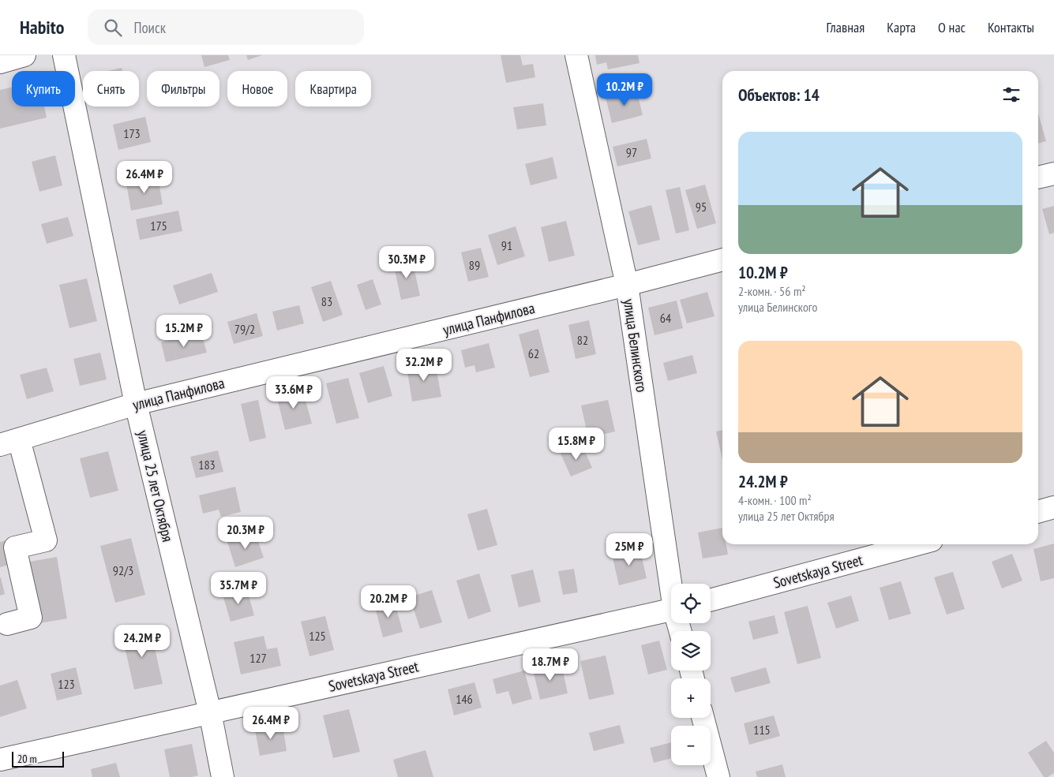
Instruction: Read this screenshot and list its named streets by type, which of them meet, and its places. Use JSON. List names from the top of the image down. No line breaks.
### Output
{"streets":{"street":["улица Панфилова","улица Белинского","улица 25 лет Октября","Sovetskaya Street"]},"crossings":[["улица Панфилова","улица Белинского"],["улица Панфилова","улица 25 лет Октября"],["улица 25 лет Октября","Sovetskaya Street"]],"house_numbers":["173","97","95","175","91","89","83","64","79/2","82","62","183","92/3","125","127","123","146","115"],"scale_bar":"20 m","page":{"header":"Habito","search":"Поиск","nav":["Главная","Карта","О нас","Контакты"],"chip":["Купить","Снять","Фильтры","Новое","Квартира"],"heading":"Объектов: 14","price":["10.2M ₽","26.4M ₽","30.3M ₽","15.2M ₽","32.2M ₽","33.6M ₽","15.8M ₽","20.3M ₽","25M ₽","35.7M ₽","20.2M ₽","24.2M ₽","18.7M ₽","26.4M ₽"],"list":[{"name":"10.2M ₽","note":"2-комн. · 56 m² · улица Белинского"},{"name":"24.2M ₽","note":"4-комн. · 100 m² · улица 25 лет Октября"}],"map_buttons":["+","−"],"scale":"20 m"}}
